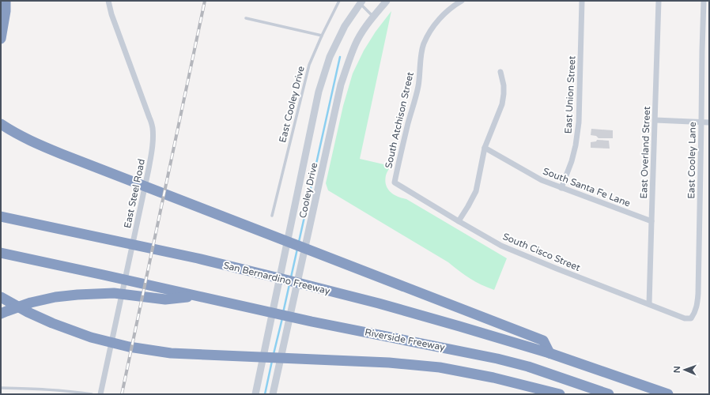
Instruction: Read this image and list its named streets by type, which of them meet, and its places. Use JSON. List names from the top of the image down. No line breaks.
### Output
{"streets":{"highway":["San Bernardino Freeway","Riverside Freeway"],"street":["East Union Street","South Atchison Street","East Overland Street","East Cooley Lane","South Santa Fe Lane","Cooley Drive","East Steel Road","South Cisco Street"],"lane":["East Cooley Drive"]},"crossings":[["East Union Street","South Santa Fe Lane"],["South Atchison Street","South Cisco Street"],["East Overland Street","South Santa Fe Lane"],["East Overland Street","South Cisco Street"],["East Cooley Lane","South Cisco Street"]],"north":"left"}
